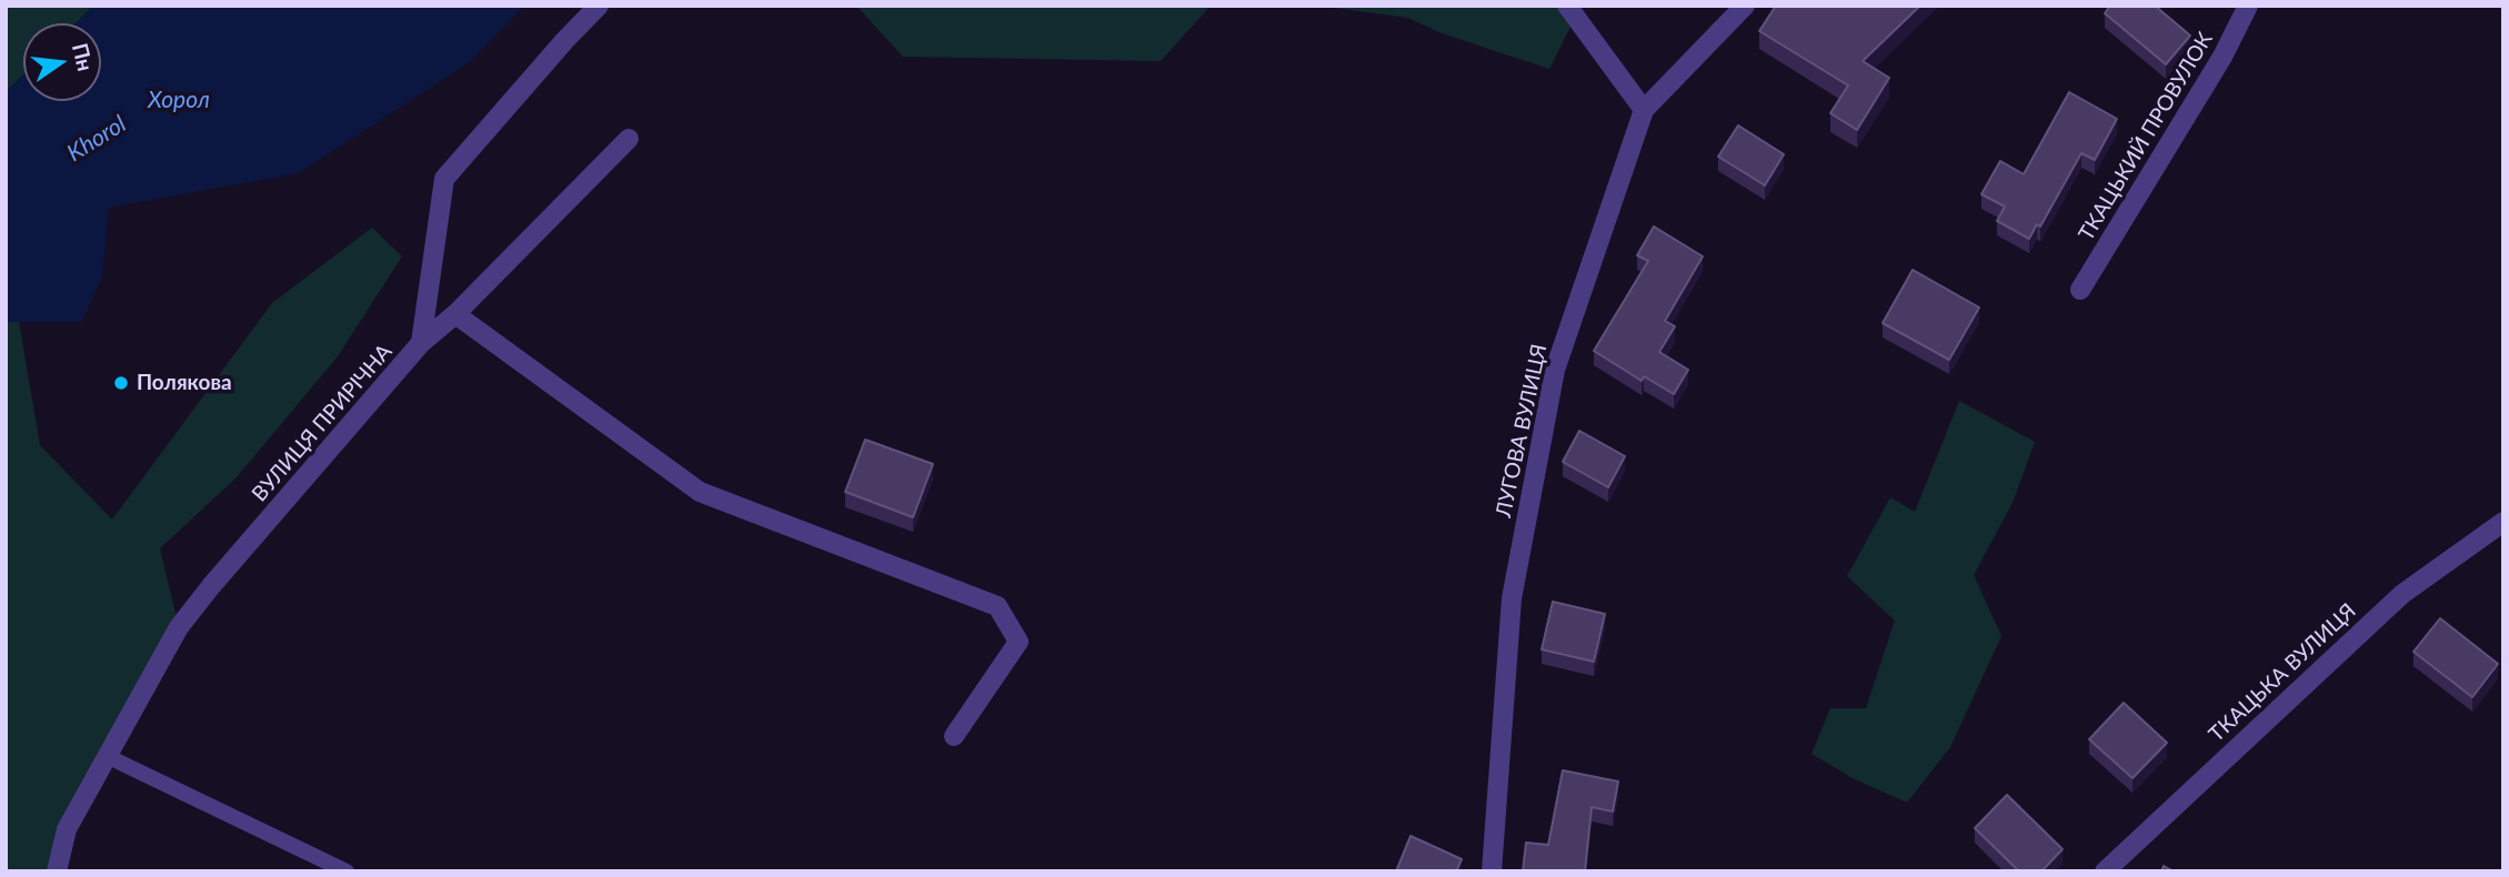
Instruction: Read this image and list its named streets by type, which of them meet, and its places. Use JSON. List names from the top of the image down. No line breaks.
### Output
{"streets":{"street":["ТКАЦЬКИЙ ПРОВУЛОК","ВУЛИЦЯ ПРИРІЧНА","ЛУГОВА ВУЛИЦЯ","ТКАЦЬКА ВУЛИЦЯ"]},"water":["Хорол","Khorol"],"places":["Полякова"],"north":"right"}
